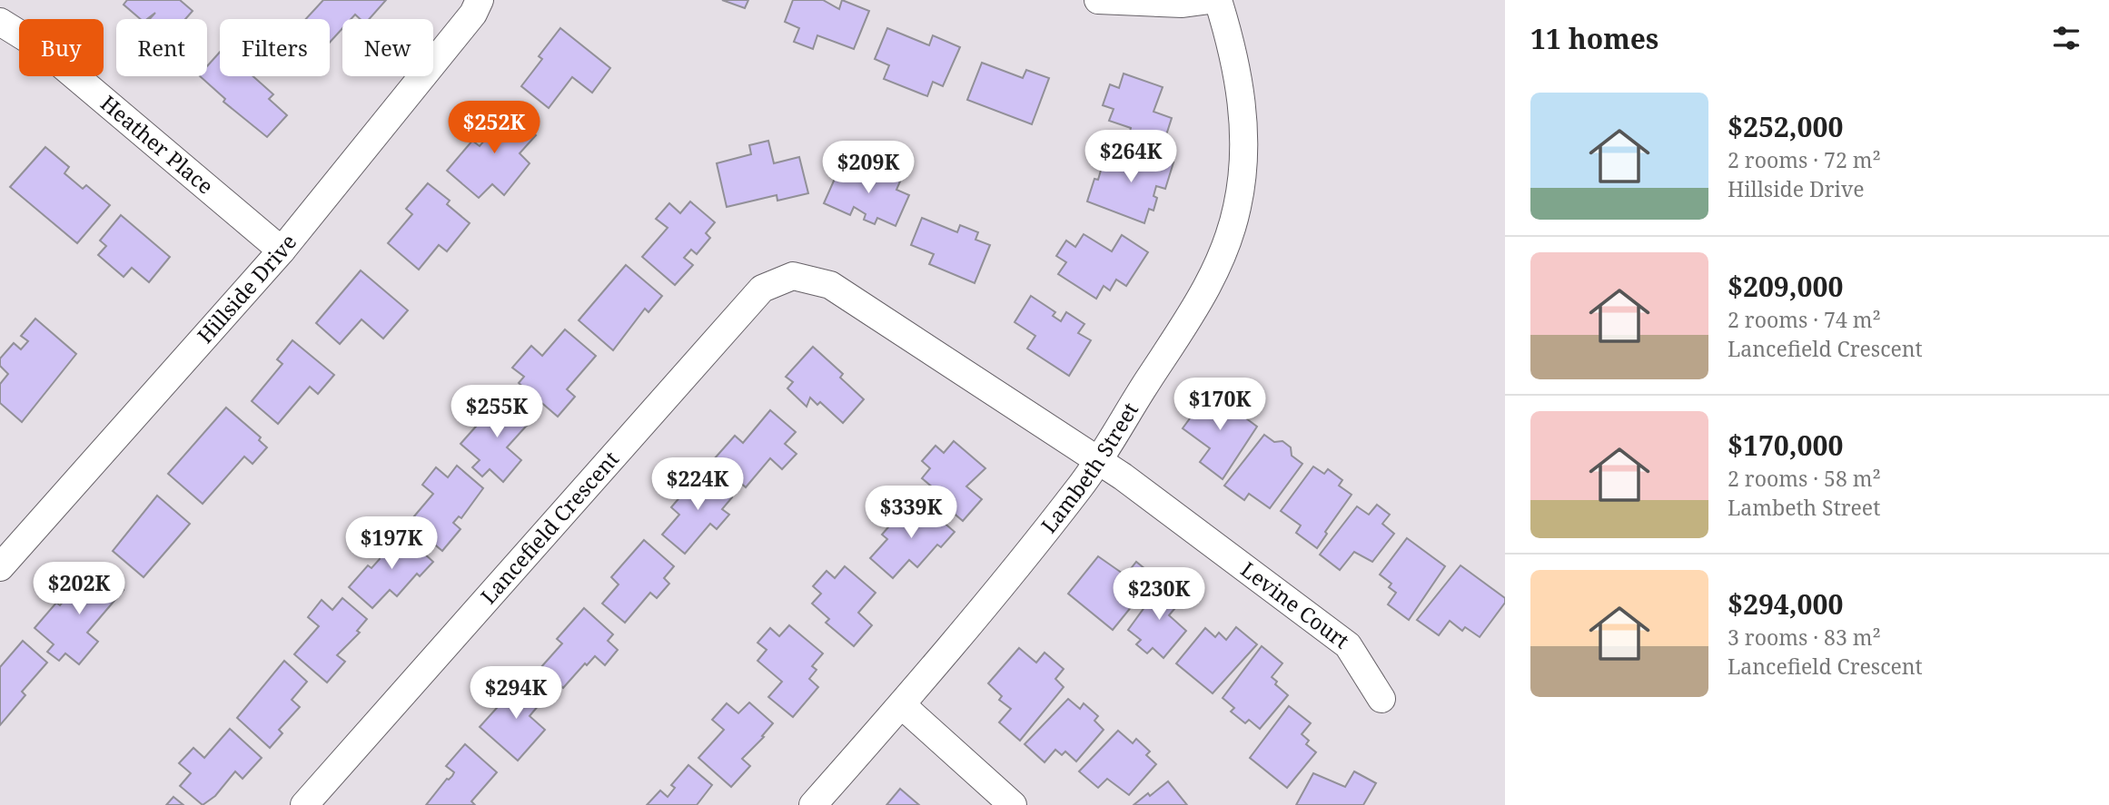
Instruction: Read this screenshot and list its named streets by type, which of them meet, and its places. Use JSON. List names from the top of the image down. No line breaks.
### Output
{"streets":{"street":["Heather Place","Hillside Drive","Lambeth Street","Lancefield Crescent","Levine Court"]},"crossings":[["Heather Place","Hillside Drive"],["Lambeth Street","Lancefield Crescent"],["Lambeth Street","Levine Court"],["Lancefield Crescent","Levine Court"]],"page":{"heading":"11 homes","chip":["Buy","Rent","Filters","New"],"list":[{"name":"$252,000","note":"2 rooms · 72 m² · Hillside Drive"},{"name":"$209,000","note":"2 rooms · 74 m² · Lancefield Crescent"},{"name":"$170,000","note":"2 rooms · 58 m² · Lambeth Street"},{"name":"$294,000","note":"3 rooms · 83 m² · Lancefield Crescent"}],"price":["$252K","$264K","$209K","$170K","$255K","$224K","$339K","$197K","$202K","$230K","$294K"]}}
